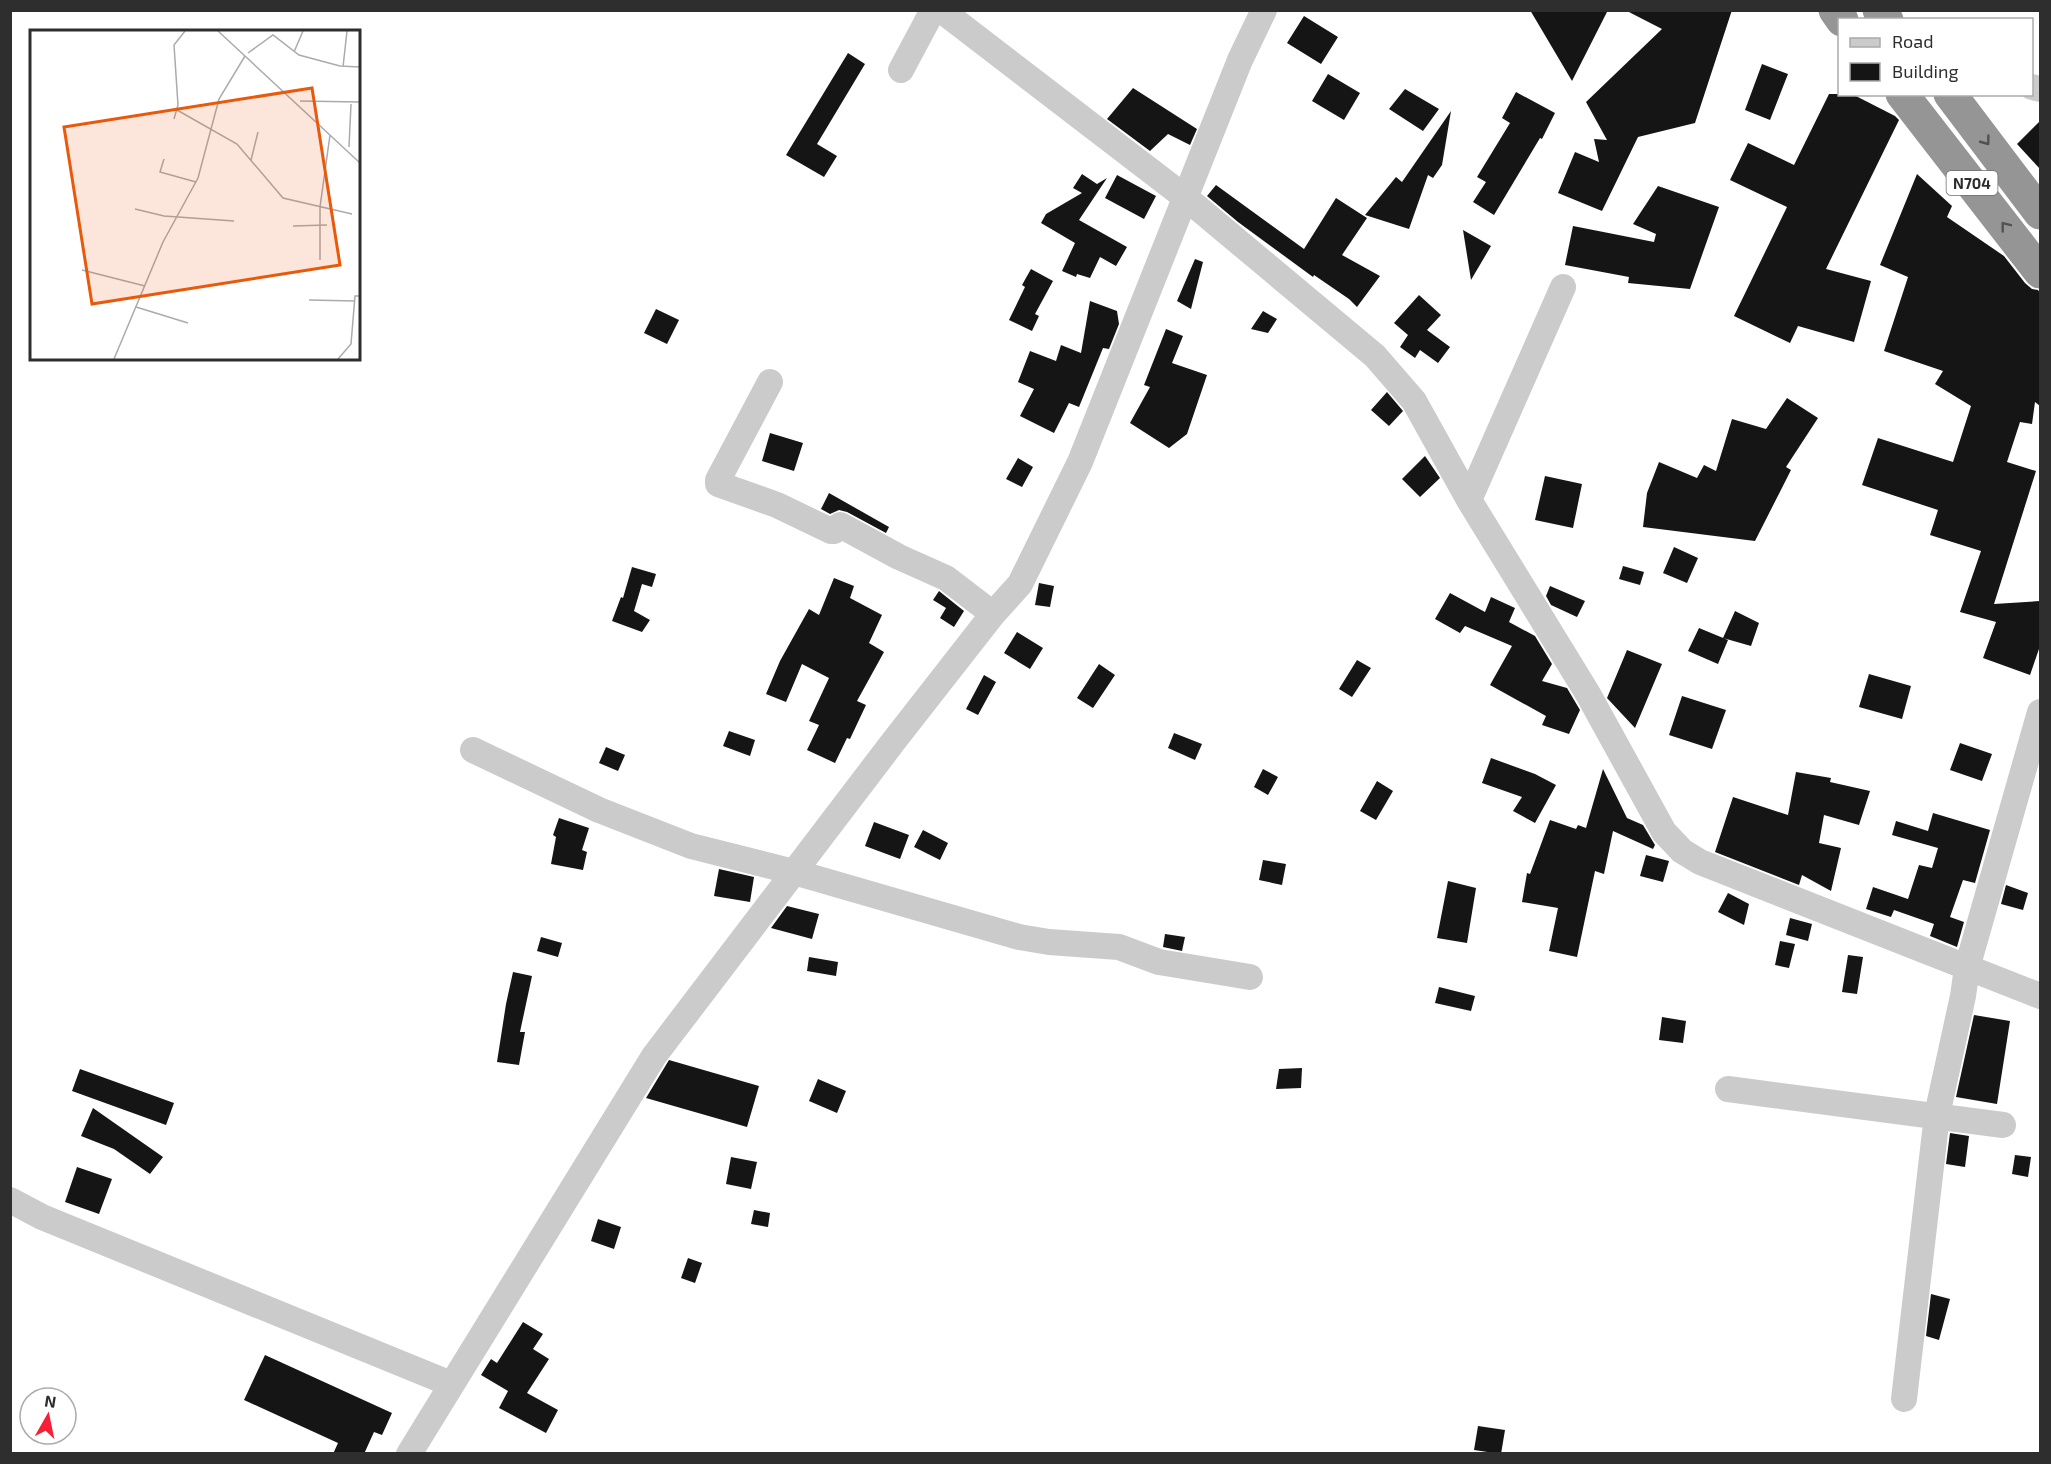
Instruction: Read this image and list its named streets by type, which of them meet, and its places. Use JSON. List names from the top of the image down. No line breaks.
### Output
{"streets":{"highway":["N704"]},"legend":["Road","Building"],"north":"top"}
